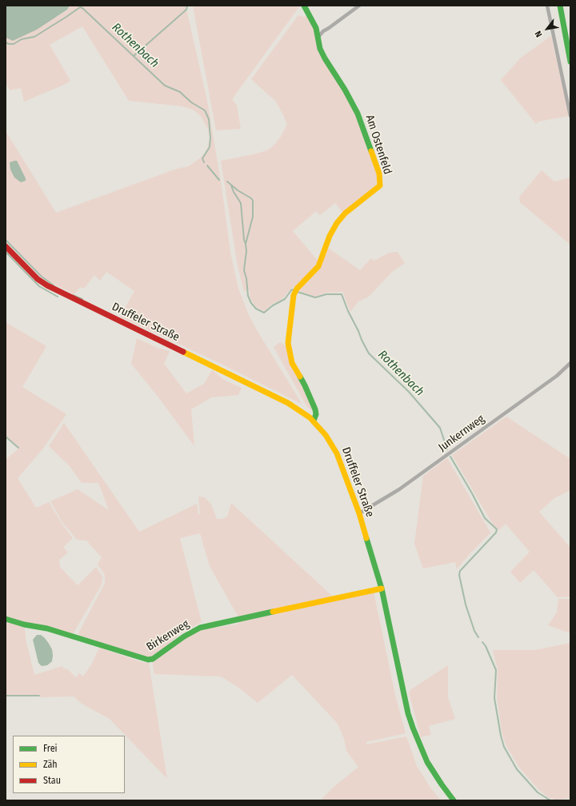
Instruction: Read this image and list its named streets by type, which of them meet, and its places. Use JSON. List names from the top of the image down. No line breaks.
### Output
{"streets":{"street":["Am Ostenfeld","Druffeler Straße","Junkernweg","Birkenweg"]},"crossings":[["Am Ostenfeld","Druffeler Straße"],["Druffeler Straße","Junkernweg"],["Druffeler Straße","Birkenweg"]],"water":["Rothenbach"],"legend":["Frei","Zäh","Stau"],"north":"bottom left"}
